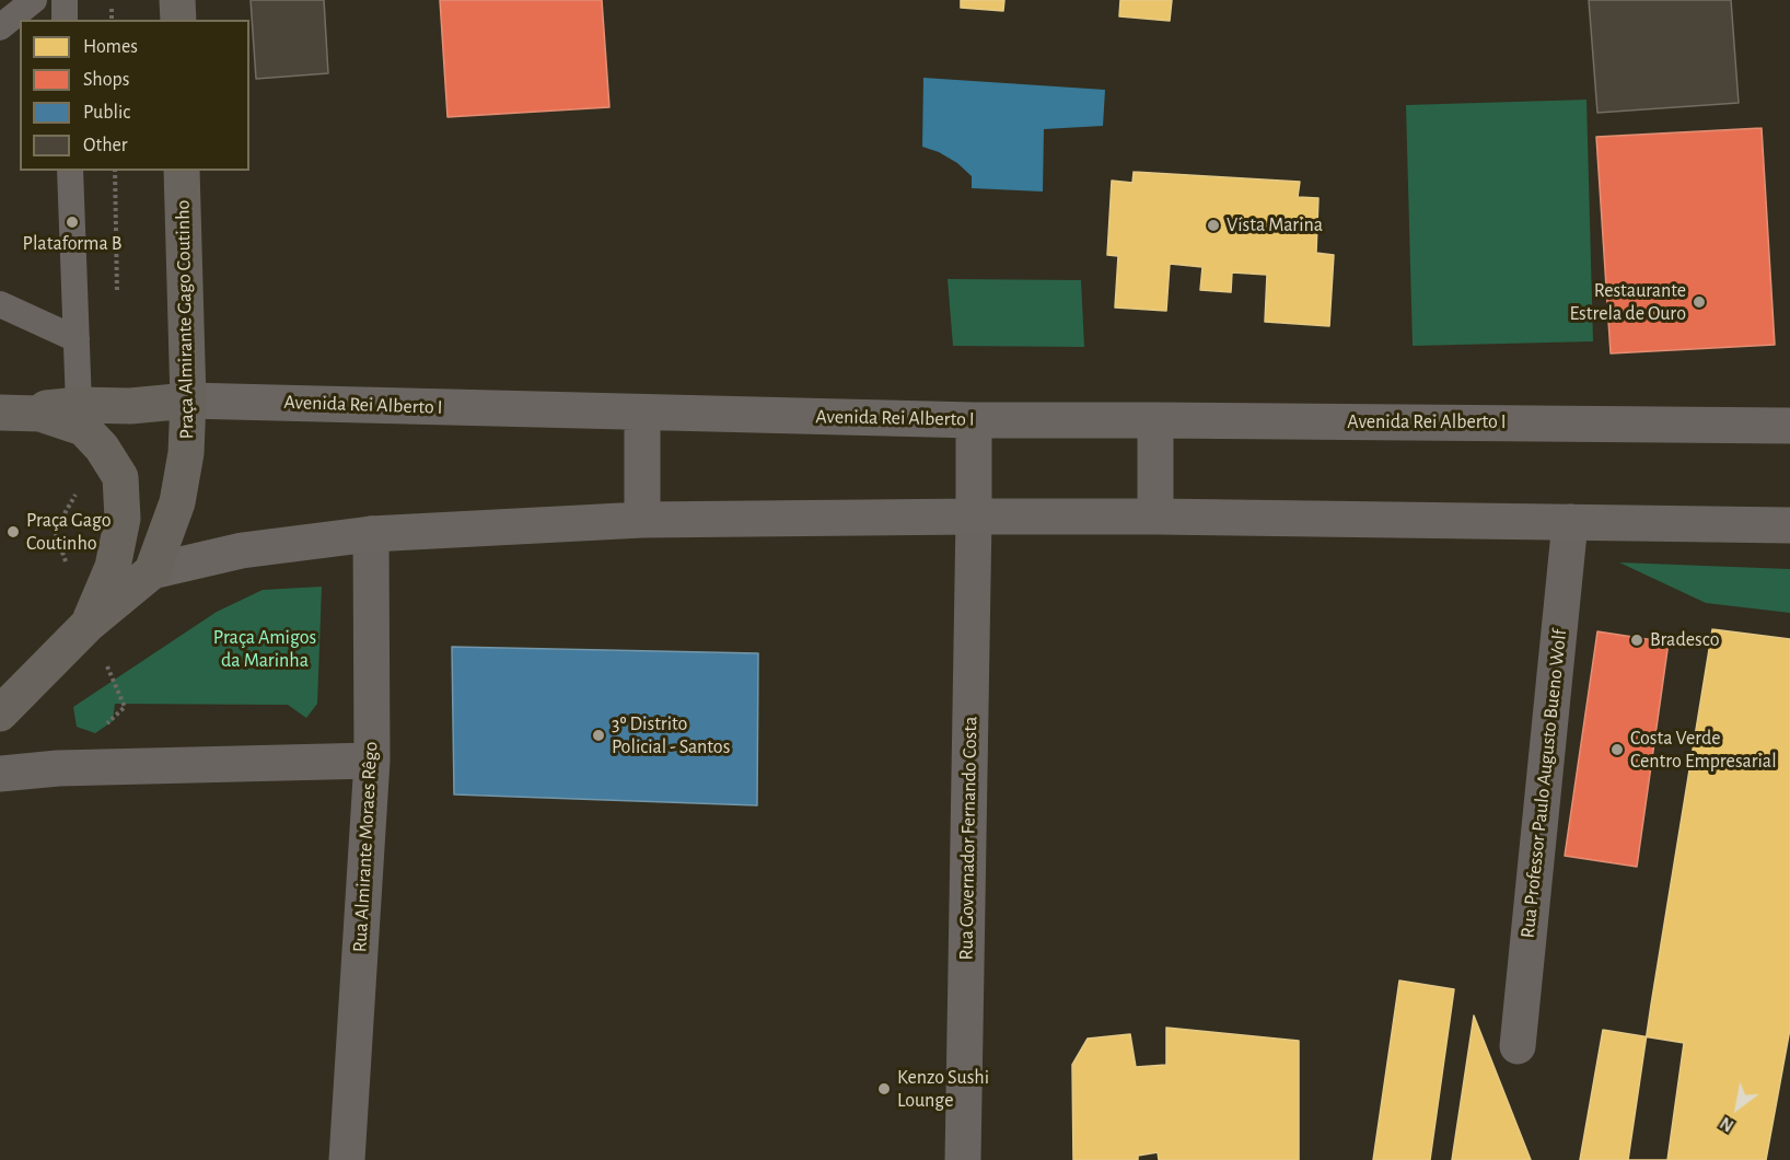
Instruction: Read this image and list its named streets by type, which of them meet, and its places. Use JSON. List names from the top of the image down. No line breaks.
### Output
{"streets":{"main road":["Praça Almirante Gago Coutinho","Avenida Rei Alberto I"],"street":["Rua Professor Paulo Augusto Bueno Wolf","Rua Governador Fernando Costa","Rua Almirante Moraes Rêgo"]},"crossings":[["Praça Almirante Gago Coutinho","Avenida Rei Alberto I"]],"parks":["Praça Amigos da Marinha"],"places":["Plataforma B","Vista Marina","Restaurante Estrela de Ouro","Praça Gago Coutinho","Bradesco","3º Distrito Policial - Santos","Costa Verde Centro Empresarial","Kenzo Sushi Lounge"],"legend":["Homes","Shops","Public","Other"],"north":"bottom left"}
